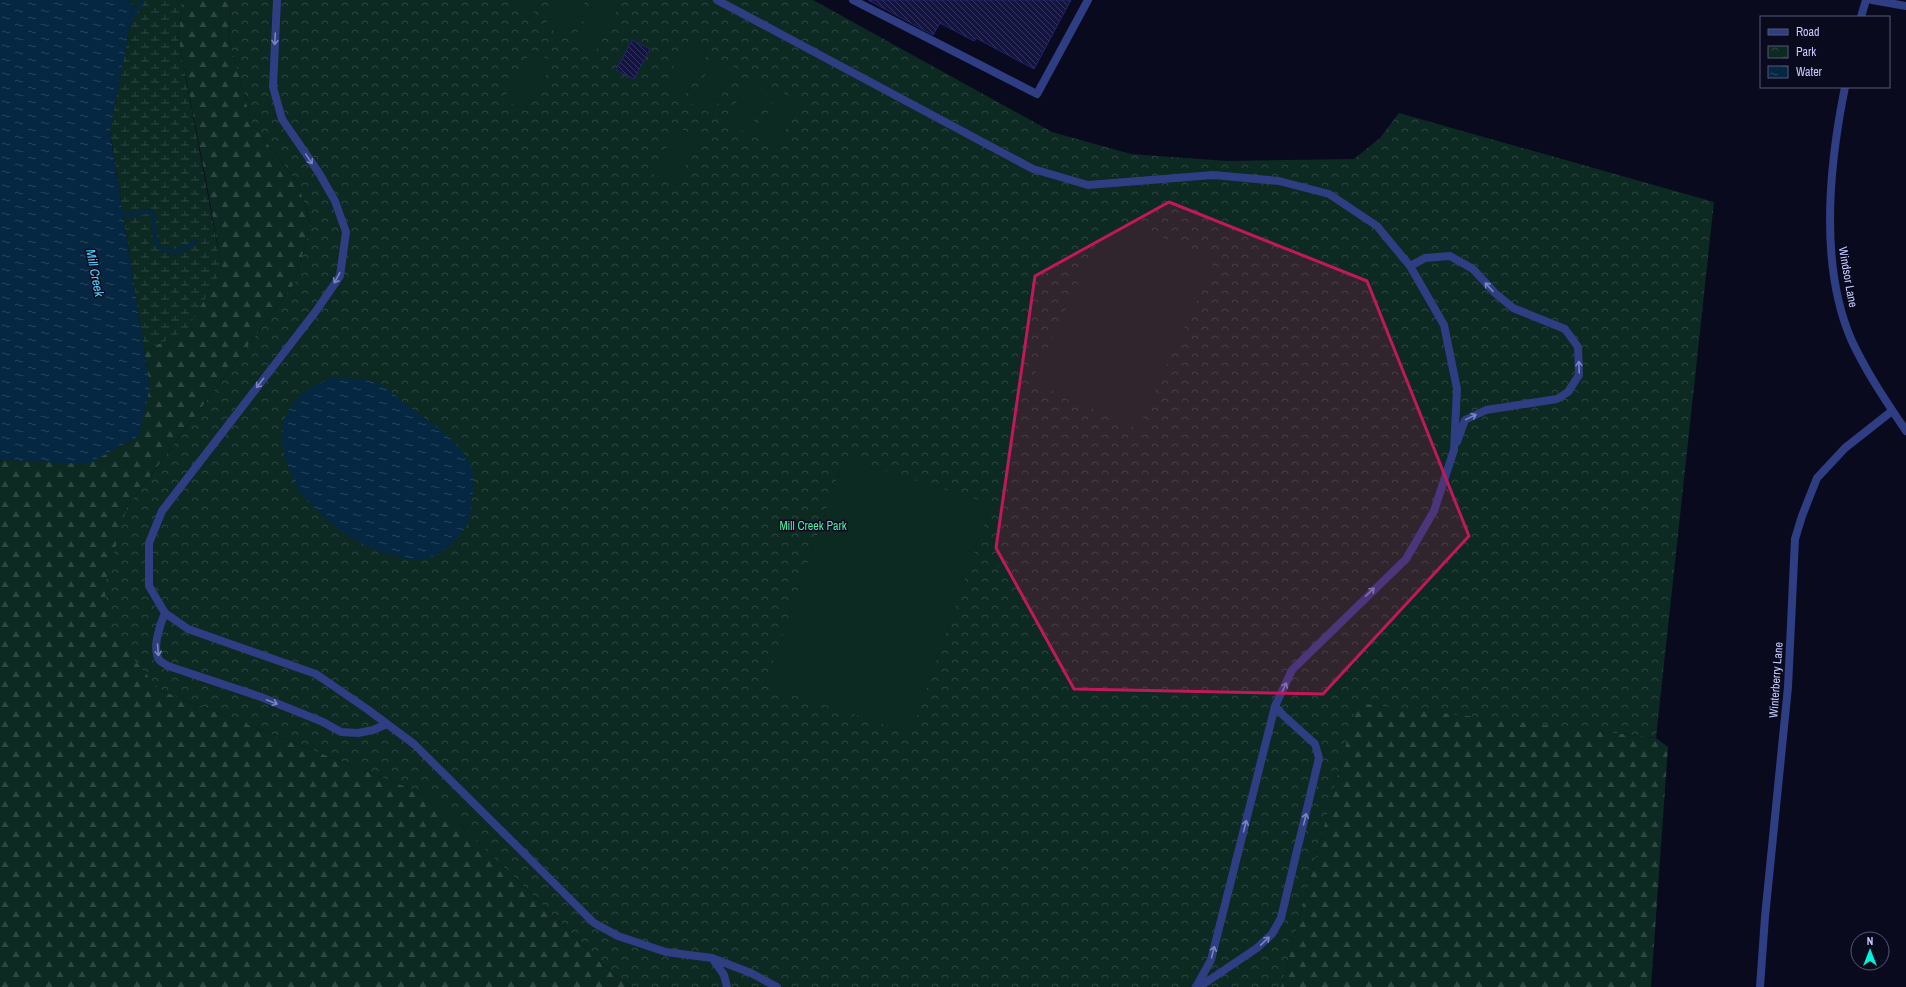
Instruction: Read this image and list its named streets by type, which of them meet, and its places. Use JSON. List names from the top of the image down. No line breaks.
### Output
{"streets":{"street":["Windsor Lane","Winterberry Lane"]},"crossings":[["Windsor Lane","Winterberry Lane"]],"water":["Mill Creek"],"parks":["Mill Creek Park"],"legend":["Road","Park","Water"],"north":"top"}
